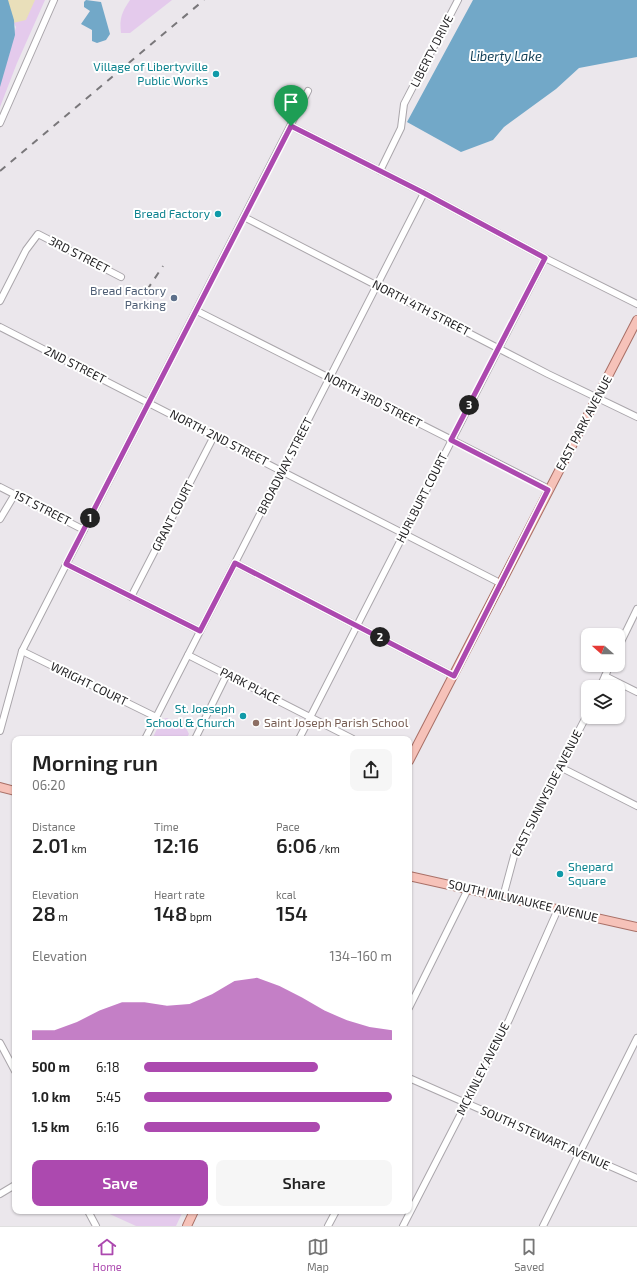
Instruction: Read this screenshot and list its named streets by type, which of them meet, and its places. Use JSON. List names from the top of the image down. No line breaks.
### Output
{"streets":{"main road":["EAST PARK AVENUE","SOUTH MILWAUKEE AVENUE"],"street":["LIBERTY DRIVE","3RD STREET","NORTH 4TH STREET","2ND STREET","NORTH 3RD STREET","NORTH 2ND STREET","BROADWAY STREET","HURLBURT COURT","1ST STREET","GRANT COURT","WRIGHT COURT","PARK PLACE","EAST SUNNYSIDE AVENUE","MCKINLEY AVENUE","SOUTH STEWART AVENUE"]},"crossings":[["NORTH 4TH STREET","EAST PARK AVENUE"],["NORTH 4TH STREET","BROADWAY STREET"],["NORTH 4TH STREET","HURLBURT COURT"],["2ND STREET","NORTH 2ND STREET"],["NORTH 3RD STREET","EAST PARK AVENUE"],["NORTH 3RD STREET","BROADWAY STREET"],["NORTH 3RD STREET","HURLBURT COURT"],["EAST PARK AVENUE","NORTH 2ND STREET"],["NORTH 2ND STREET","BROADWAY STREET"],["NORTH 2ND STREET","HURLBURT COURT"],["NORTH 2ND STREET","GRANT COURT"],["BROADWAY STREET","WRIGHT COURT"],["BROADWAY STREET","PARK PLACE"],["HURLBURT COURT","PARK PLACE"],["EAST SUNNYSIDE AVENUE","SOUTH MILWAUKEE AVENUE"],["SOUTH MILWAUKEE AVENUE","MCKINLEY AVENUE"],["MCKINLEY AVENUE","SOUTH STEWART AVENUE"]],"water":["Liberty Lake"],"places":["Village of Libertyville Public Works","Bread Factory","Bread Factory Parking","St. Joeseph School & Church","Saint Joseph Parish School","Shepard Square"],"north":"left","page":{"pins":["3","1","2"],"heading":["Morning run","06:20"],"stats":[["Distance","2.01 km"],["Time","12:16"],["Pace","6:06 /km"],["Elevation","28 m"],["Heart rate","148 bpm"],["kcal","154"]],"chart":["Elevation","134–160 m"],"list":[{"name":"500 m","note":"6:18"},{"name":"1.0 km","note":"5:45"},{"name":"1.5 km","note":"6:16"}],"buttons":["Save","Share"],"tabs":["Home","Map","Saved"]}}
